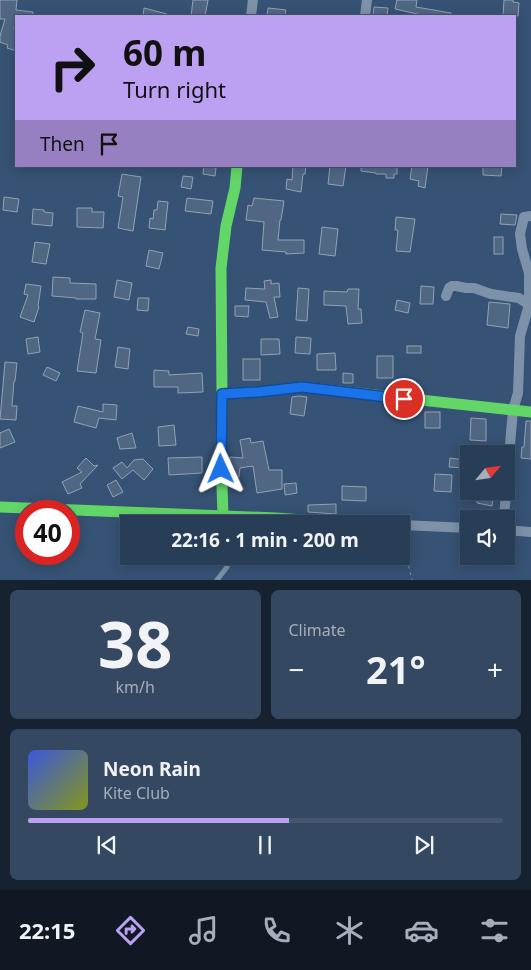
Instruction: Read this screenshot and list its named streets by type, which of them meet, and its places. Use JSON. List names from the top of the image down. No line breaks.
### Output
{"north":"top right","page":{"turn":["60 m","Turn right"],"then":"Then","limit":"40","trip":"22:16 · 1 min · 200 m","tile":[["38","km/h"],"Climate"],"heat":["−","21°","+"],"song":["Neon Rain","Kite Club"],"tabs":"22:15"}}
